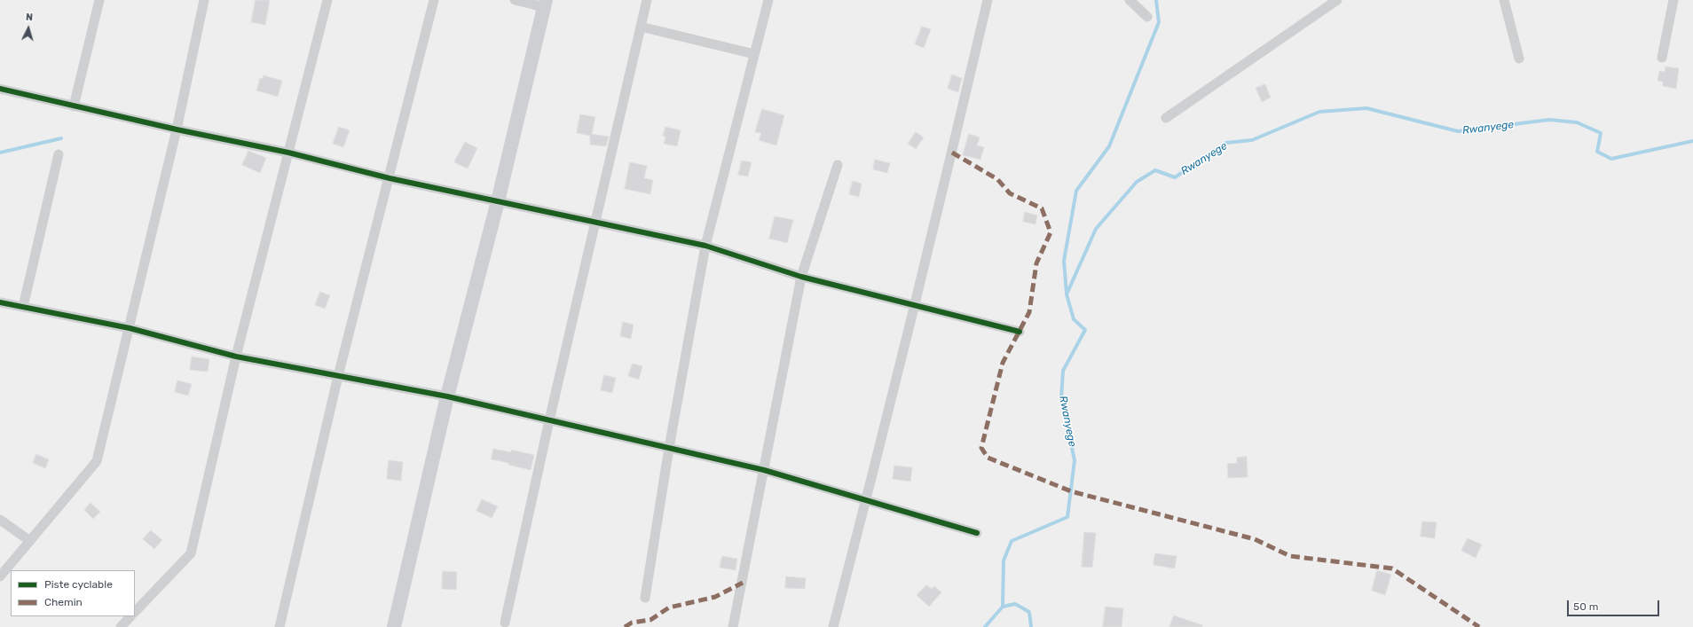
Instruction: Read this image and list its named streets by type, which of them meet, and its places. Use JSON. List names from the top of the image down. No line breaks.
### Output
{"water":["Rwanyege"],"legend":["Piste cyclable","Chemin"],"scale_bar":"50 m","north":"top"}
